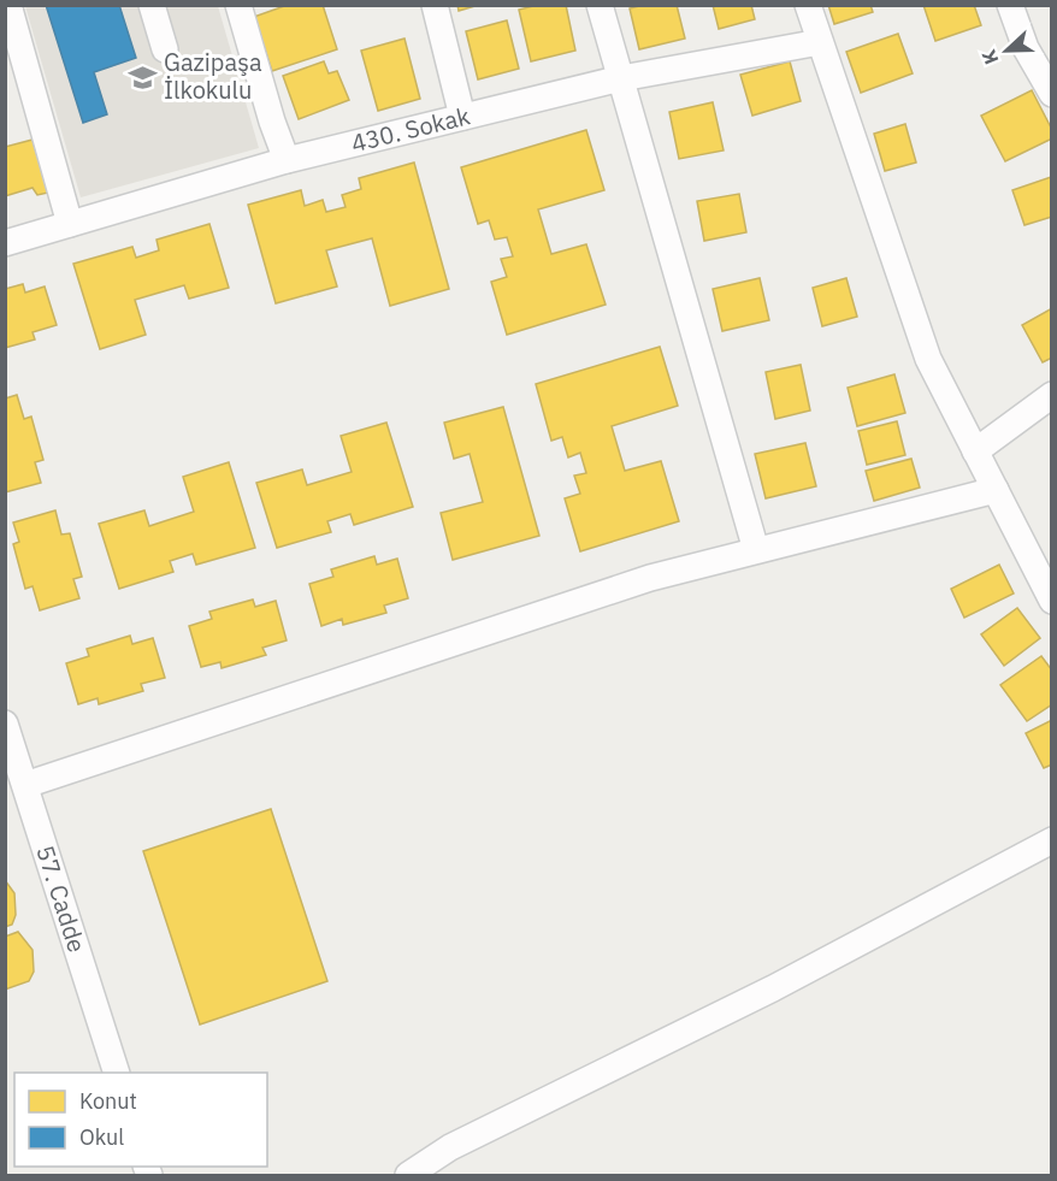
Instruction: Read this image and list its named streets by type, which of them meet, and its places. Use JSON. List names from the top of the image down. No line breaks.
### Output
{"streets":{"street":["430. Sokak","57. Cadde"]},"places":{"school or university":["Gazipaşa İlkokulu"]},"legend":["Konut","Okul"],"north":"left"}
